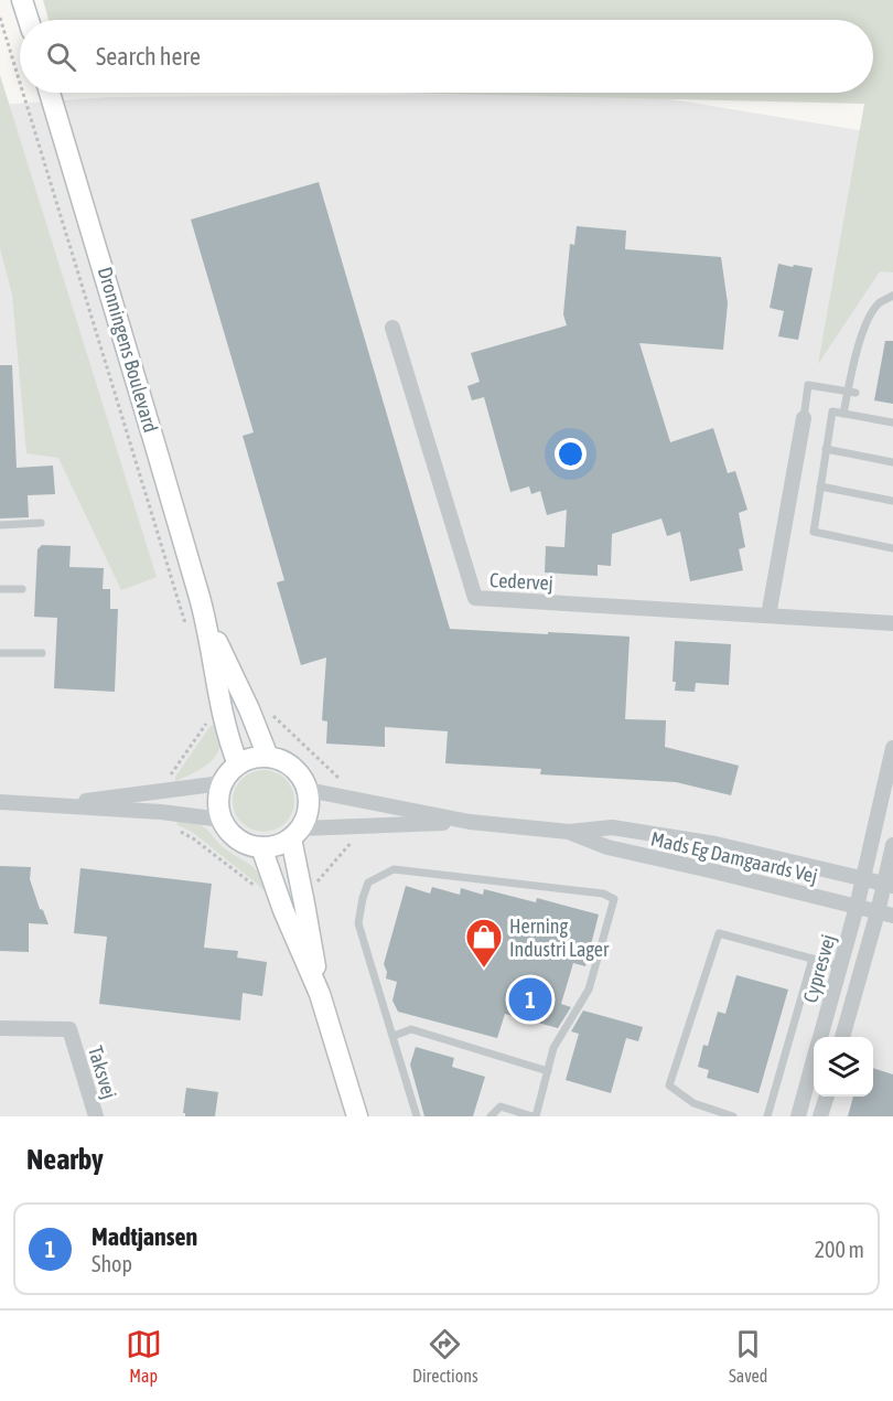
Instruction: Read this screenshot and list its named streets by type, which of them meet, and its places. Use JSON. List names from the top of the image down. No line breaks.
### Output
{"streets":{"main road":["Dronningens Boulevard"],"street":["Cedervej","Mads Eg Damgaards Vej","Cypresvej","Taksvej"]},"crossings":[["Dronningens Boulevard","Mads Eg Damgaards Vej"],["Mads Eg Damgaards Vej","Cypresvej"]],"places":{"shop":["Herning Industri Lager"]},"page":{"search":"Search here","pins":"1","heading":"Nearby","list":[{"mark":"1","name":"Madtjansen","note":"Shop","value":"200 m"}],"nav":["Map","Directions","Saved"]}}
